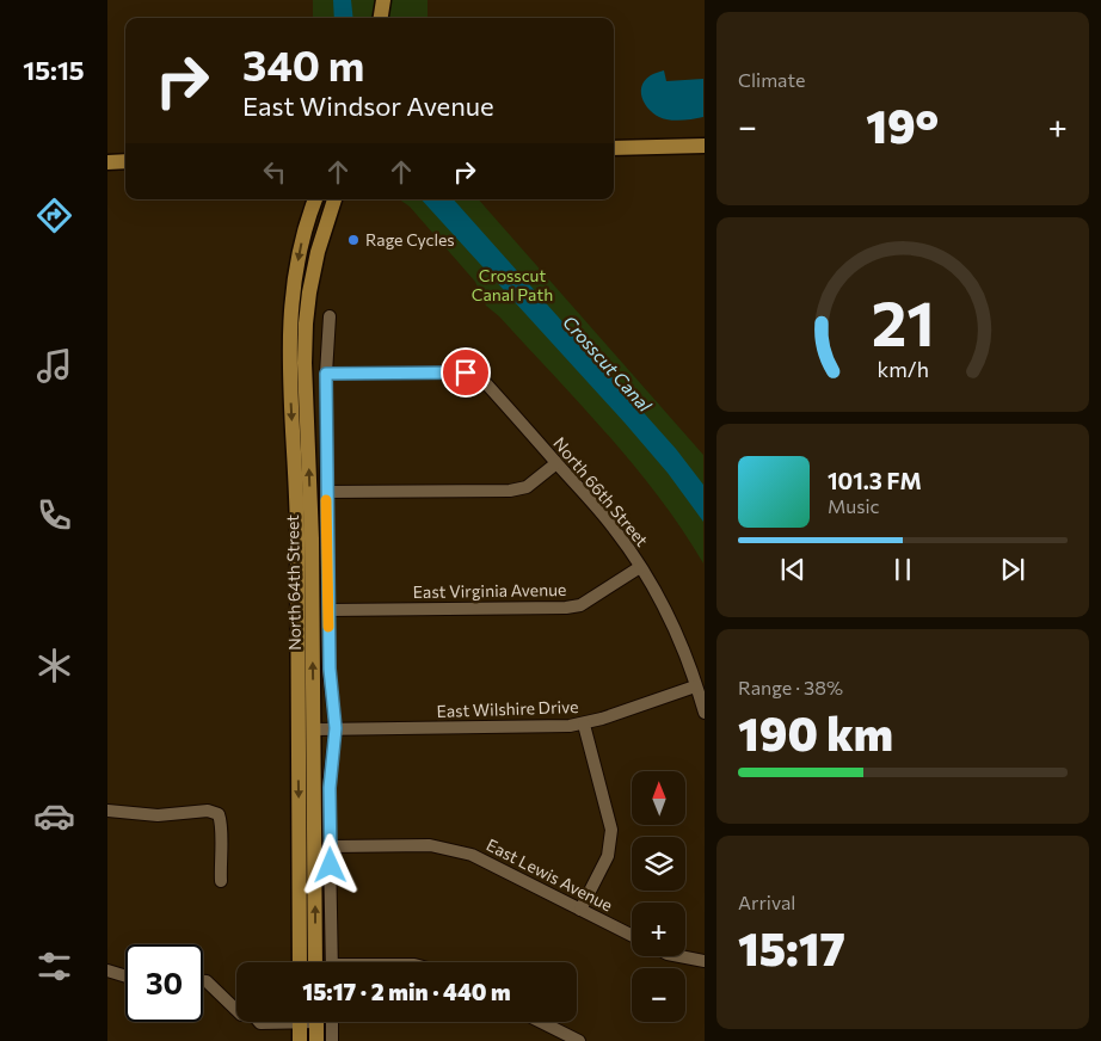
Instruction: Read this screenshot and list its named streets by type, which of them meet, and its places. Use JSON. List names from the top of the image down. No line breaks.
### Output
{"streets":{"main road":["North 64th Street"],"street":["North 66th Street","East Virginia Avenue","East Wilshire Drive","East Lewis Avenue"]},"crossings":[["North 66th Street","North 64th Street"],["North 66th Street","East Virginia Avenue"],["North 66th Street","East Wilshire Drive"],["North 64th Street","East Virginia Avenue"],["North 64th Street","East Wilshire Drive"],["North 64th Street","East Lewis Avenue"]],"water":["Crosscut Canal"],"parks":["Crosscut Canal Path"],"places":["Rage Cycles"],"north":"top","page":{"tabs":"15:15","tile":["Climate",["Range · 38%","190 km"],["Arrival","15:17"]],"turn":["340 m","East Windsor Avenue"],"heat":["−","19°","+"],"song":["101.3 FM","Music"],"map_buttons":["+","−"],"limit":"30","trip":"15:17 · 2 min · 440 m","gauge":["21","km/h"]}}
